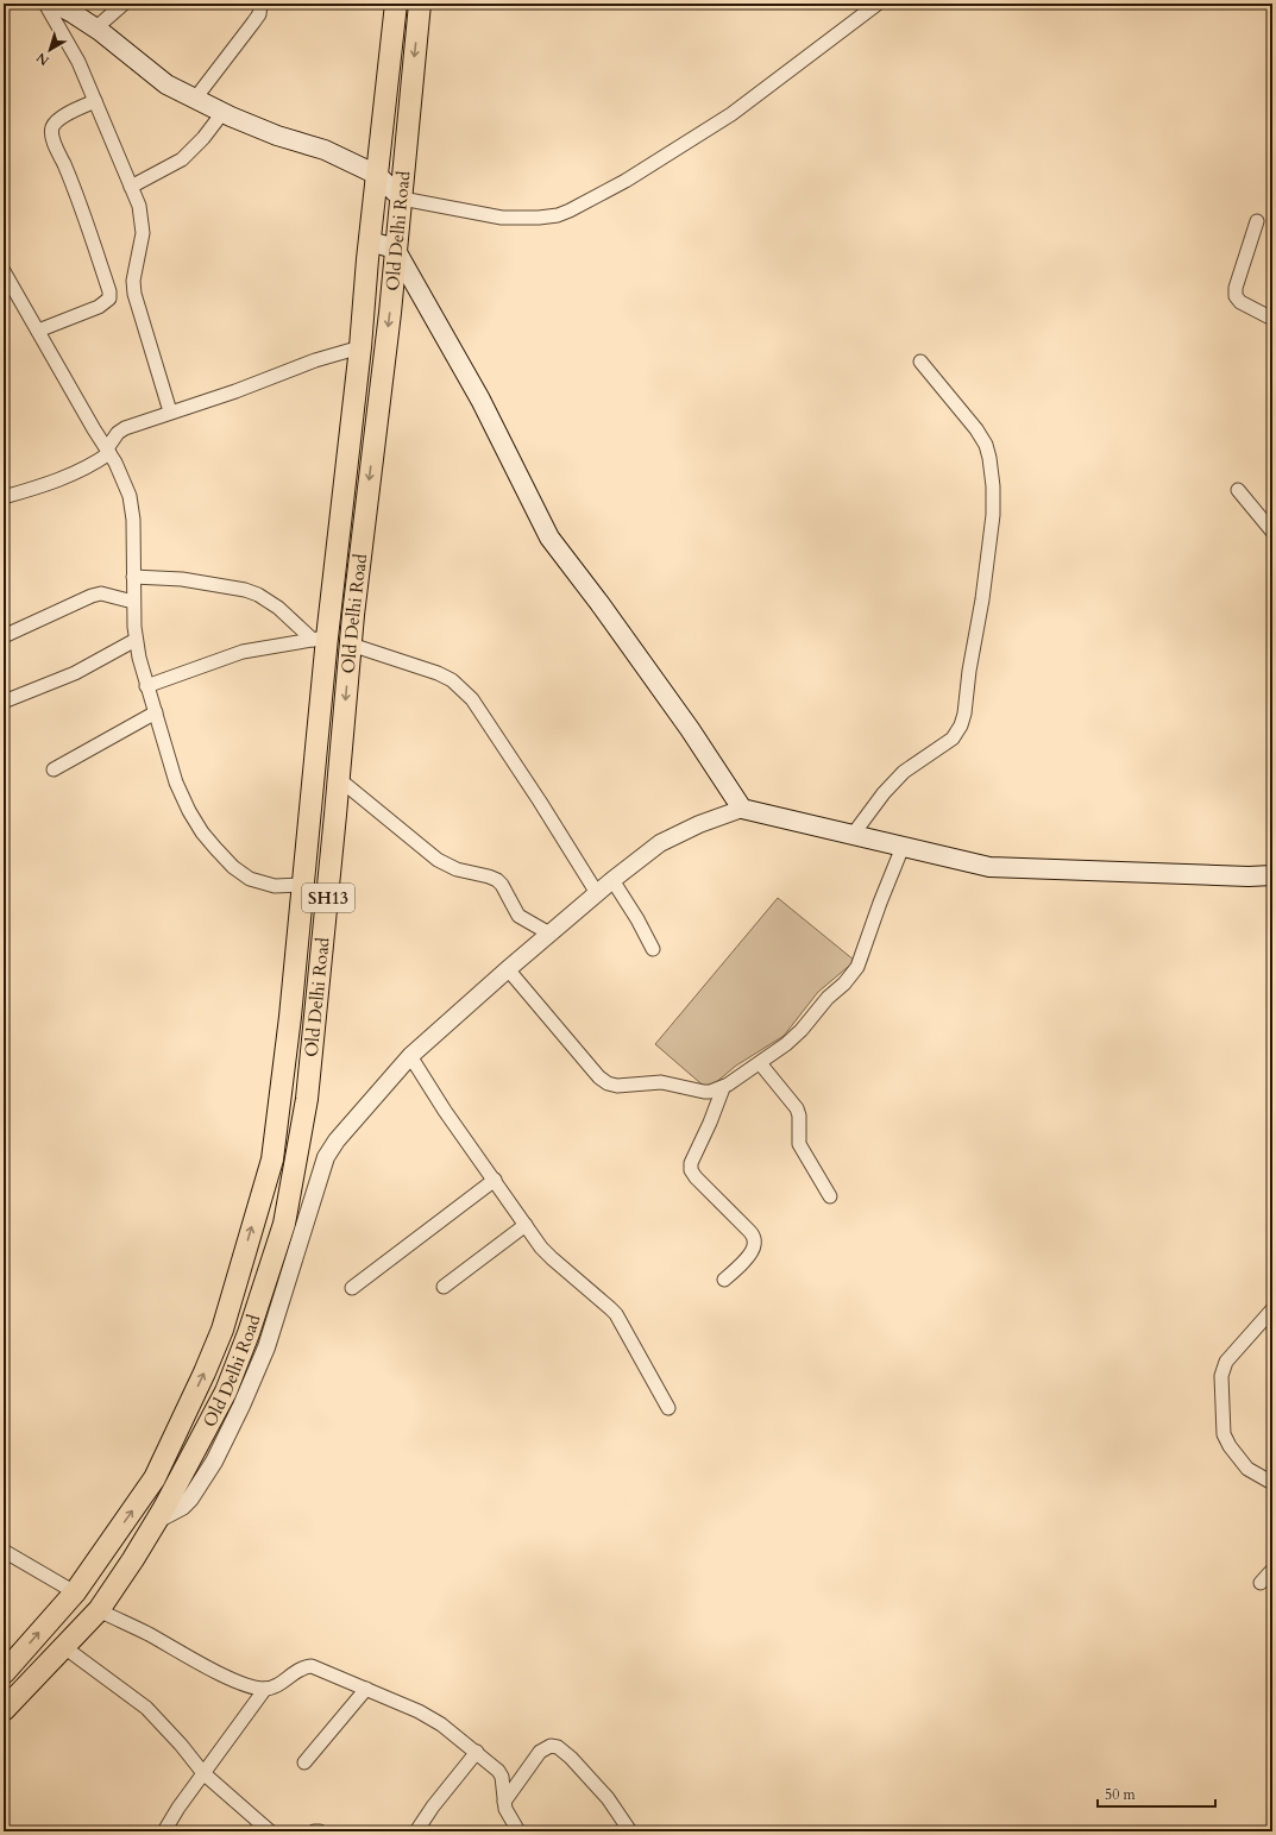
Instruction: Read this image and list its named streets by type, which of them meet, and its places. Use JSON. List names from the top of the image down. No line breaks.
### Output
{"streets":{"main road":["Old Delhi Road","SH13"]},"scale_bar":"50 m","north":"bottom left"}
